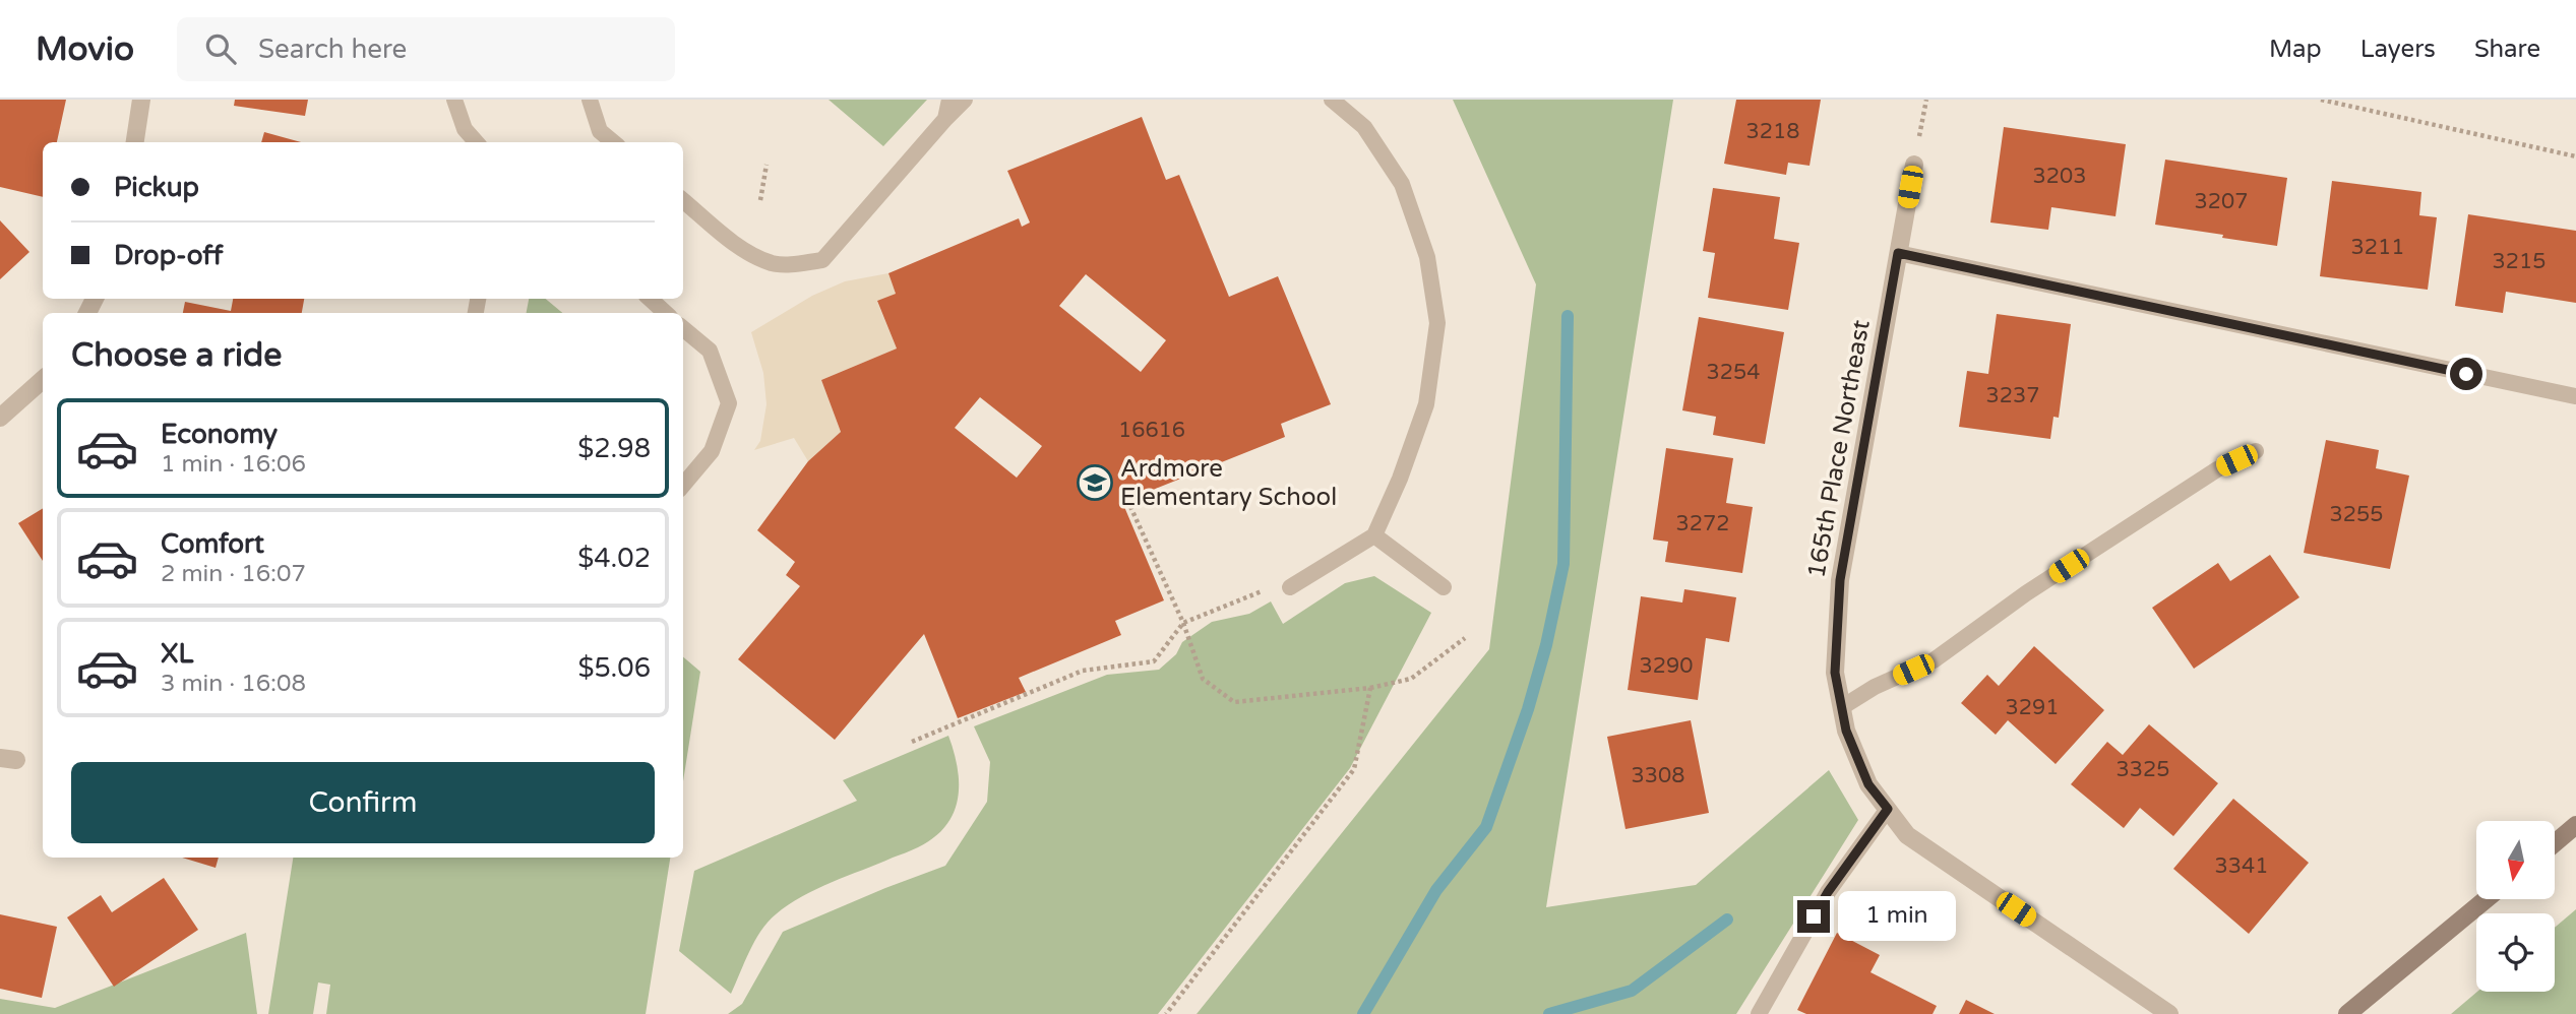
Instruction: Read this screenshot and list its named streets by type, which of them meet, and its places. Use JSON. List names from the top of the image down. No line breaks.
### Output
{"streets":{"street":["165th Place Northeast"]},"places":{"school or university":["Ardmore Elementary School"]},"house_numbers":["3218","3203","3207","3211","3215","3254","3237","16616","3255","3272","3290","3291","3325","3308","3341"],"north":"bottom","page":{"header":"Movio","search":"Search here","nav":["Map","Layers","Share"],"banner":["Pickup","Drop-off"],"heading":"Choose a ride","list":[{"name":"Economy","note":"1 min · 16:06","value":"$2.98"},{"name":"Comfort","note":"2 min · 16:07","value":"$4.02"},{"name":"XL","note":"3 min · 16:08","value":"$5.06"}],"buttons":"Confirm","bubble":"1 min"}}
